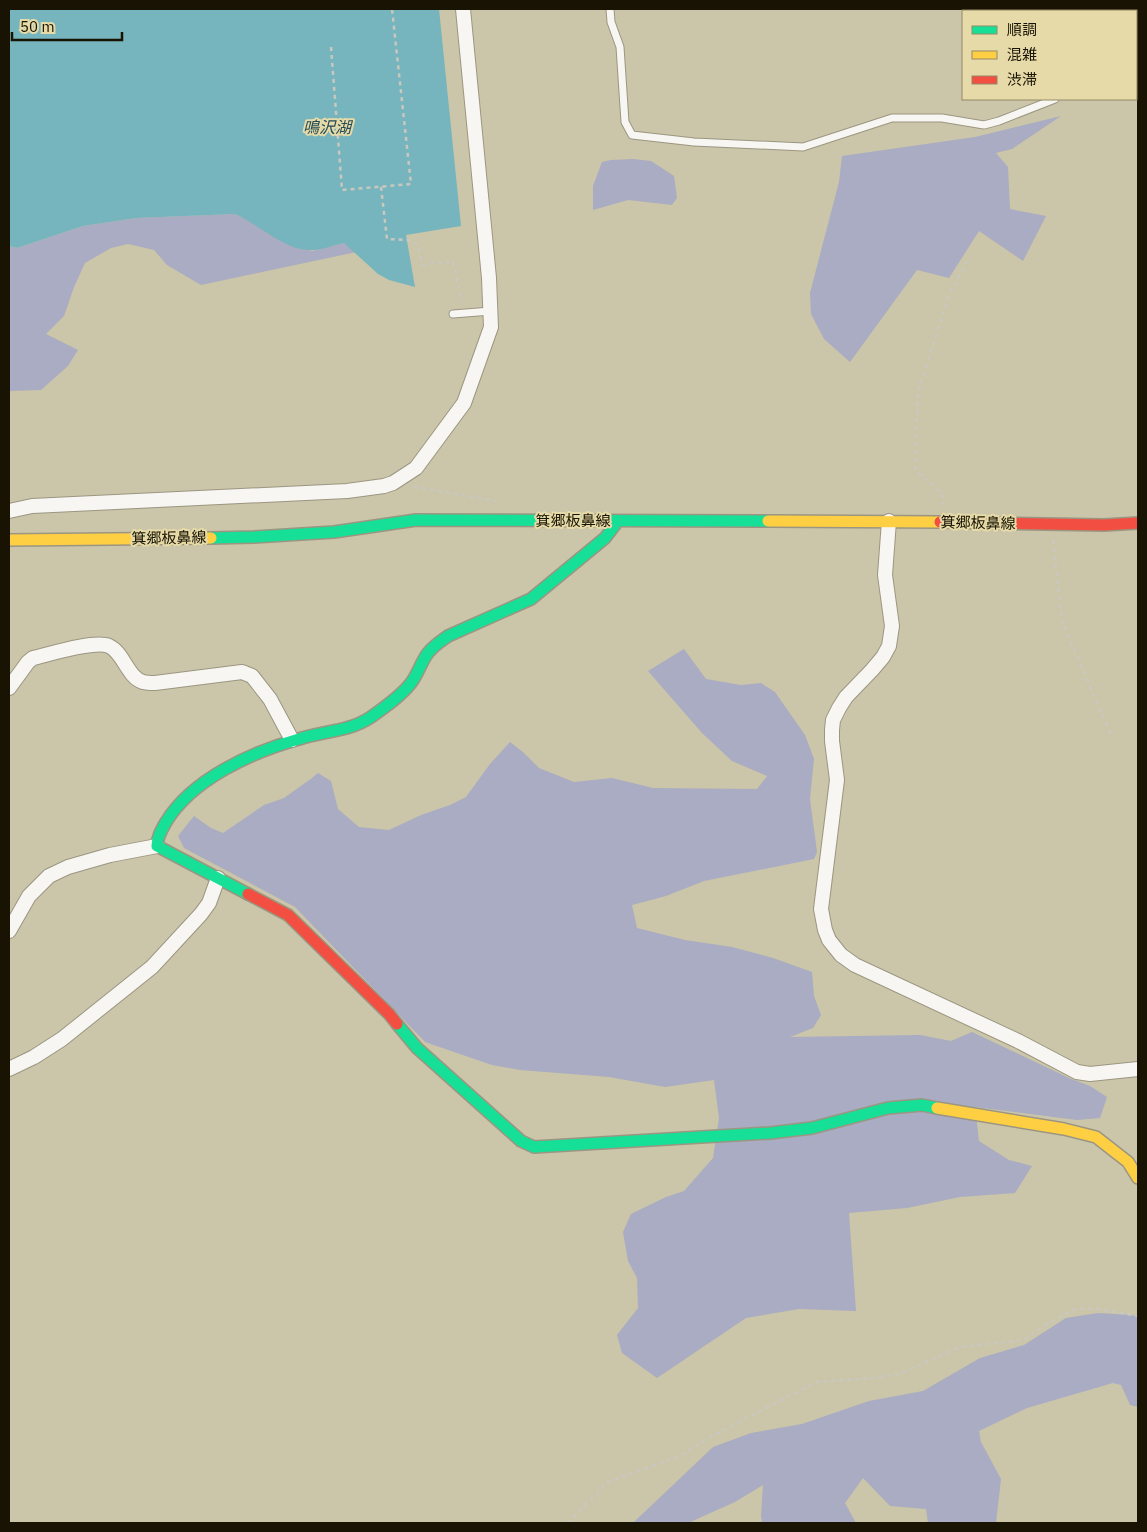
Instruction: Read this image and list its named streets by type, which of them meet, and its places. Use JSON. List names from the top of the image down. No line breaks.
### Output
{"streets":{"street":["箕郷板鼻線"]},"water":["鳴沢湖"],"legend":["順調","混雑","渋滞"],"scale_bar":"50 m"}
